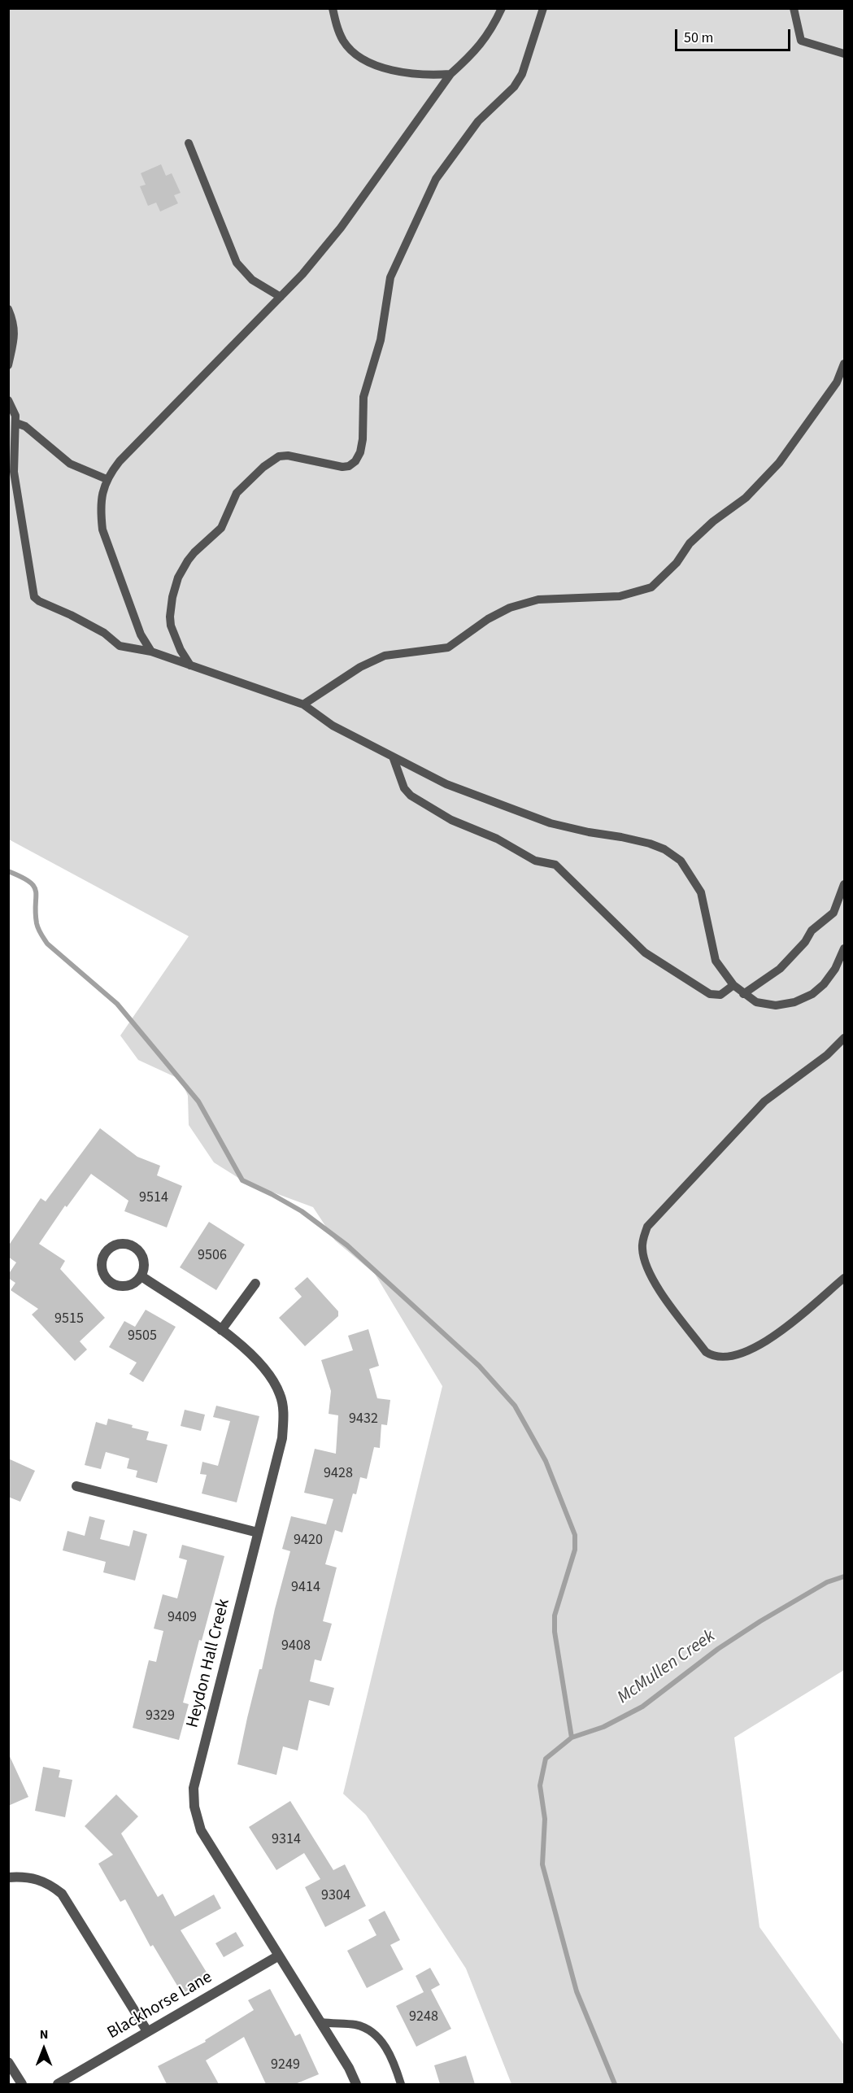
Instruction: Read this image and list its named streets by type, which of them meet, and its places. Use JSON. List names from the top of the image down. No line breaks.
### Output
{"streets":{"street":["Heydon Hall Creek","Blackhorse Lane"]},"crossings":[["Heydon Hall Creek","Blackhorse Lane"]],"water":["McMullen Creek"],"house_numbers":["9514","9506","9515","9505","9432","9428","9420","9414","9409","9408","9329","9314","9304","9248","9249"],"scale_bar":"50 m","north":"top"}
